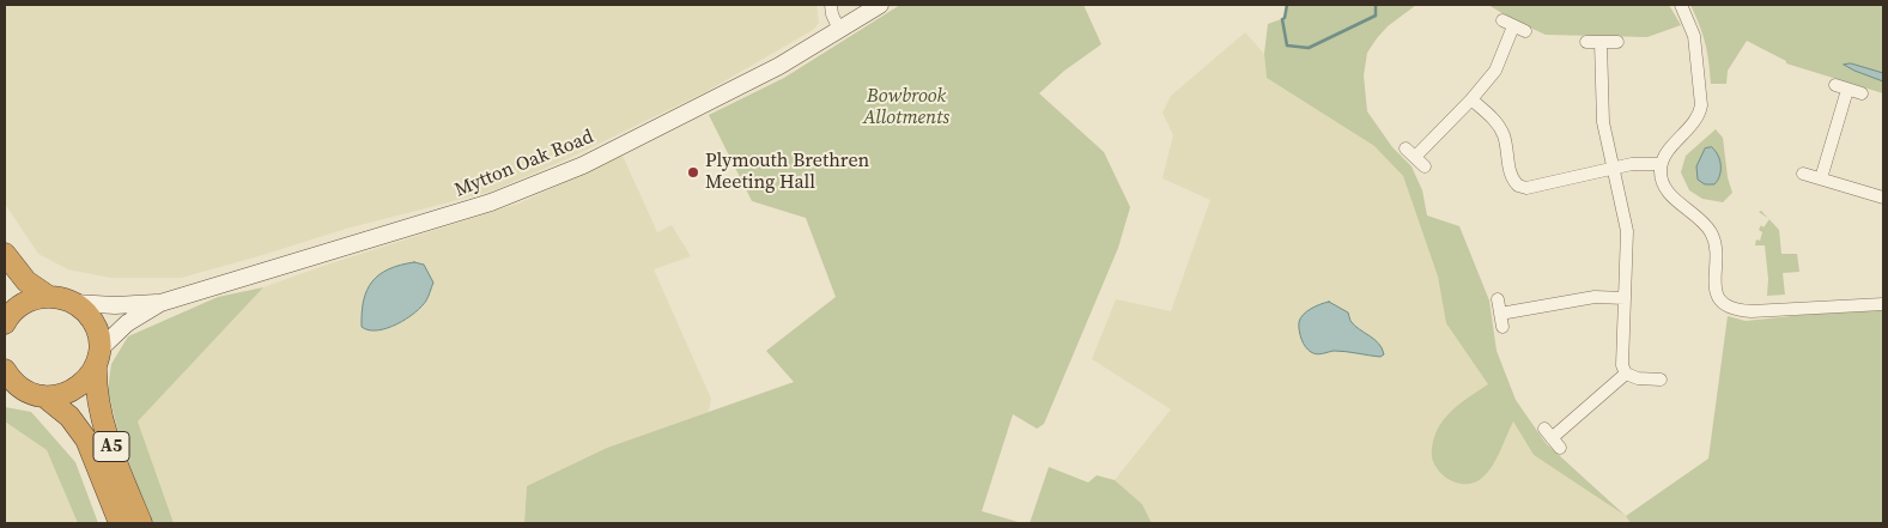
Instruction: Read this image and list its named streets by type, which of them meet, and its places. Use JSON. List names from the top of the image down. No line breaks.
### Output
{"streets":{"highway":["A5"],"main road":["Mytton Oak Road"]},"crossings":[["Mytton Oak Road","A5"]],"parks":["Bowbrook Allotments"],"places":["Plymouth Brethren Meeting Hall"]}
